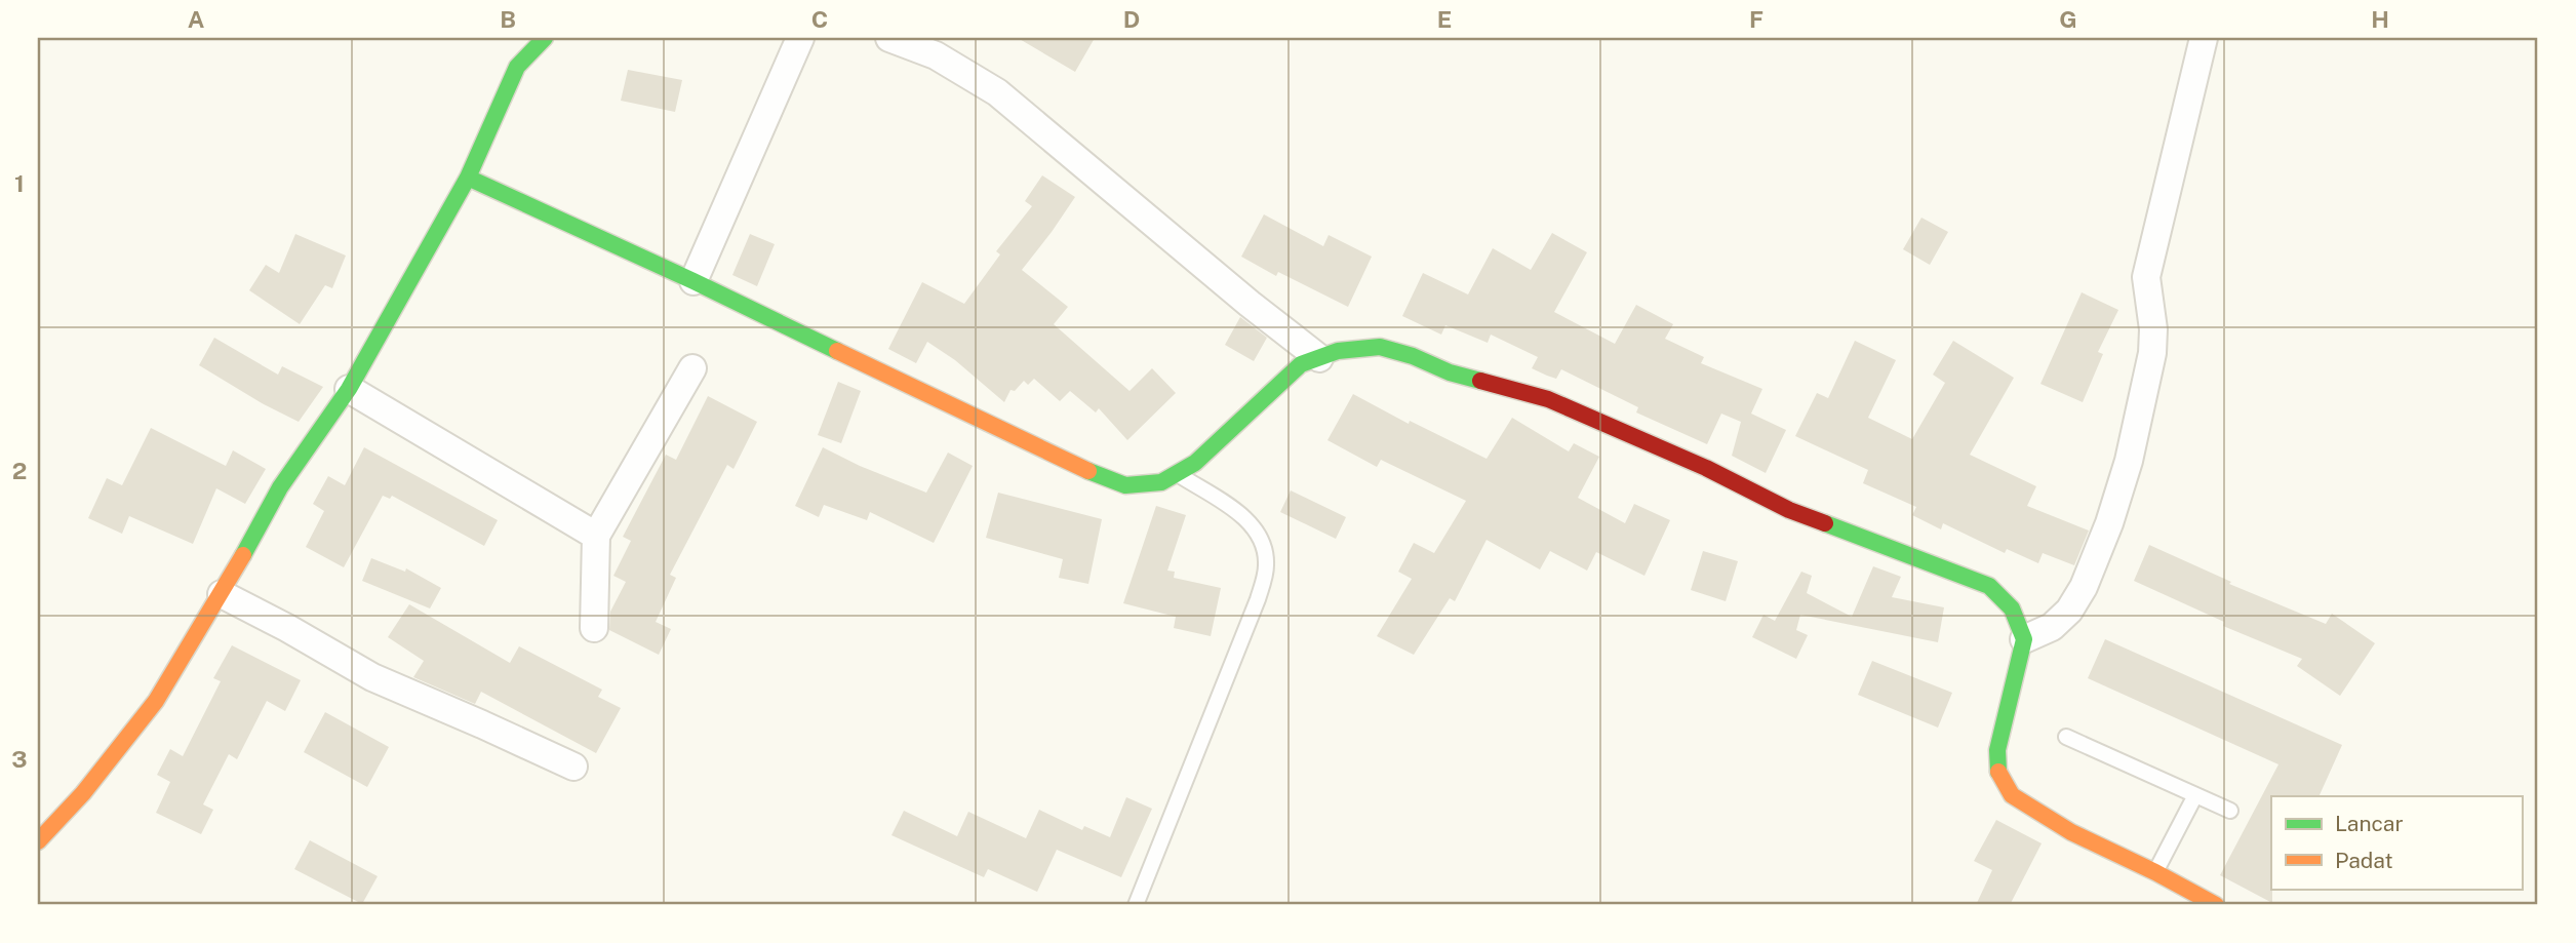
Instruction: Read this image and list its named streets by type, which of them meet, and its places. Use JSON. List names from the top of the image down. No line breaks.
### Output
{"legend":["Lancar","Padat"],"grid":{"columns":["A","B","C","D","E","F","G","H"],"rows":["1","2","3"]}}
